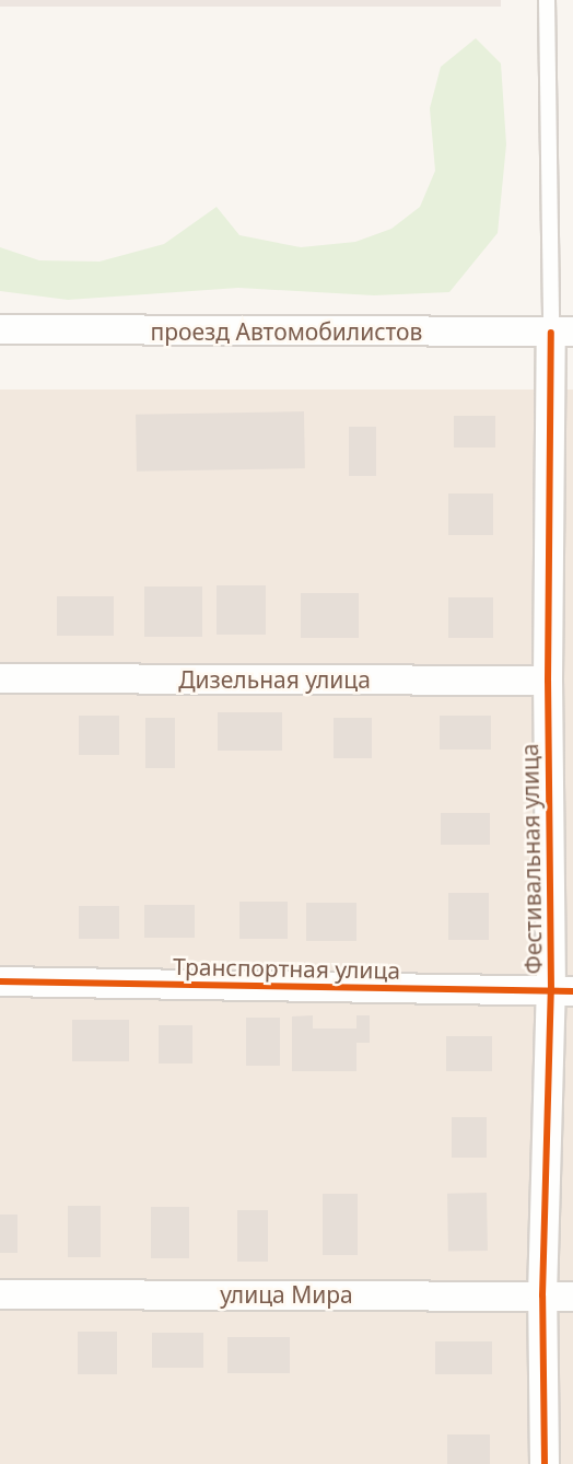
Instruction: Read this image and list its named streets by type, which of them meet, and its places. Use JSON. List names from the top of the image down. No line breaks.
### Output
{"streets":{"street":["проезд Автомобилистов","Дизельная улица","Фестивальная улица","Транспортная улица","улица Мира"]},"crossings":[["проезд Автомобилистов","Фестивальная улица"],["Дизельная улица","Фестивальная улица"],["Фестивальная улица","Транспортная улица"],["Фестивальная улица","улица Мира"]]}
